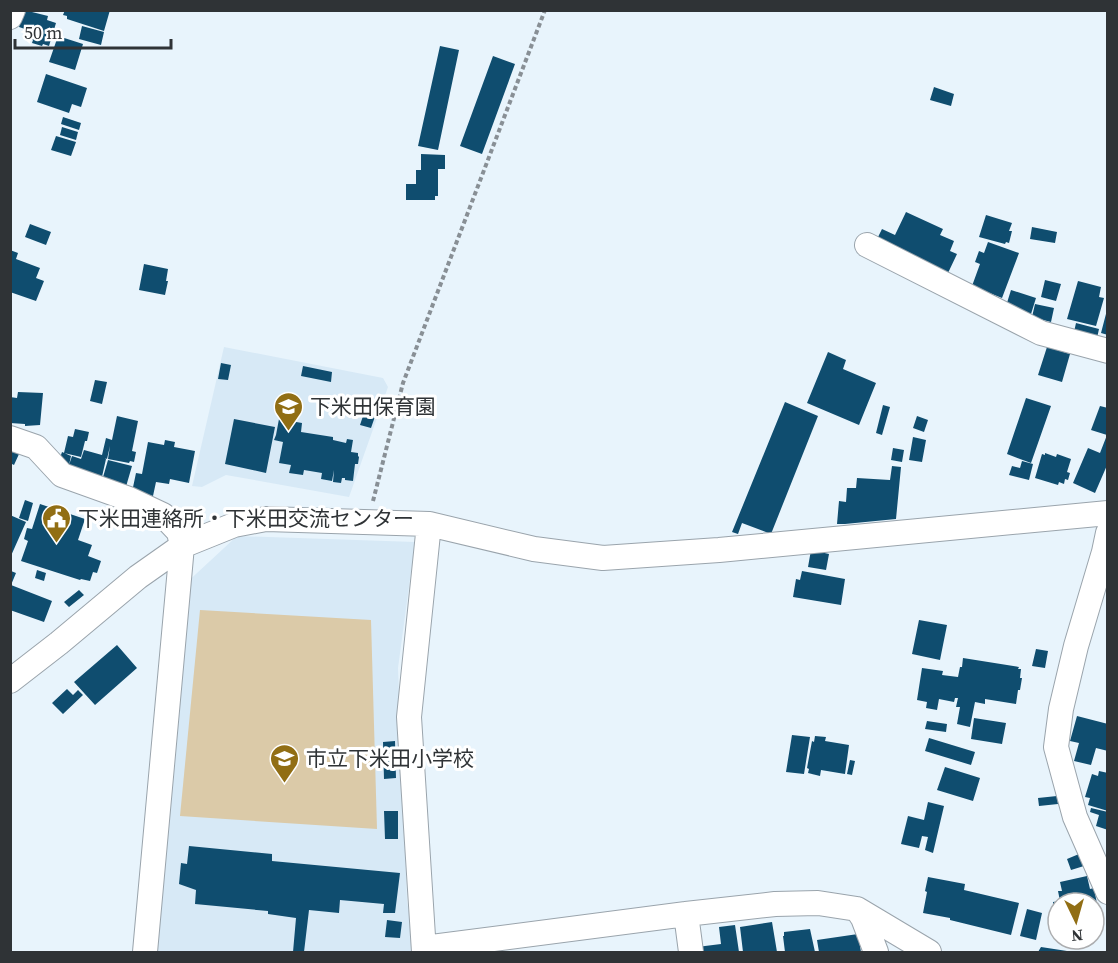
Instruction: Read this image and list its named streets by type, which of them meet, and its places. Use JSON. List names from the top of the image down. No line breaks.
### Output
{"places":{"school or university":["下米田保育園","市立下米田小学校"],"public building":["下米田連絡所・下米田交流センター"]},"scale_bar":"50 m","north":"bottom"}
